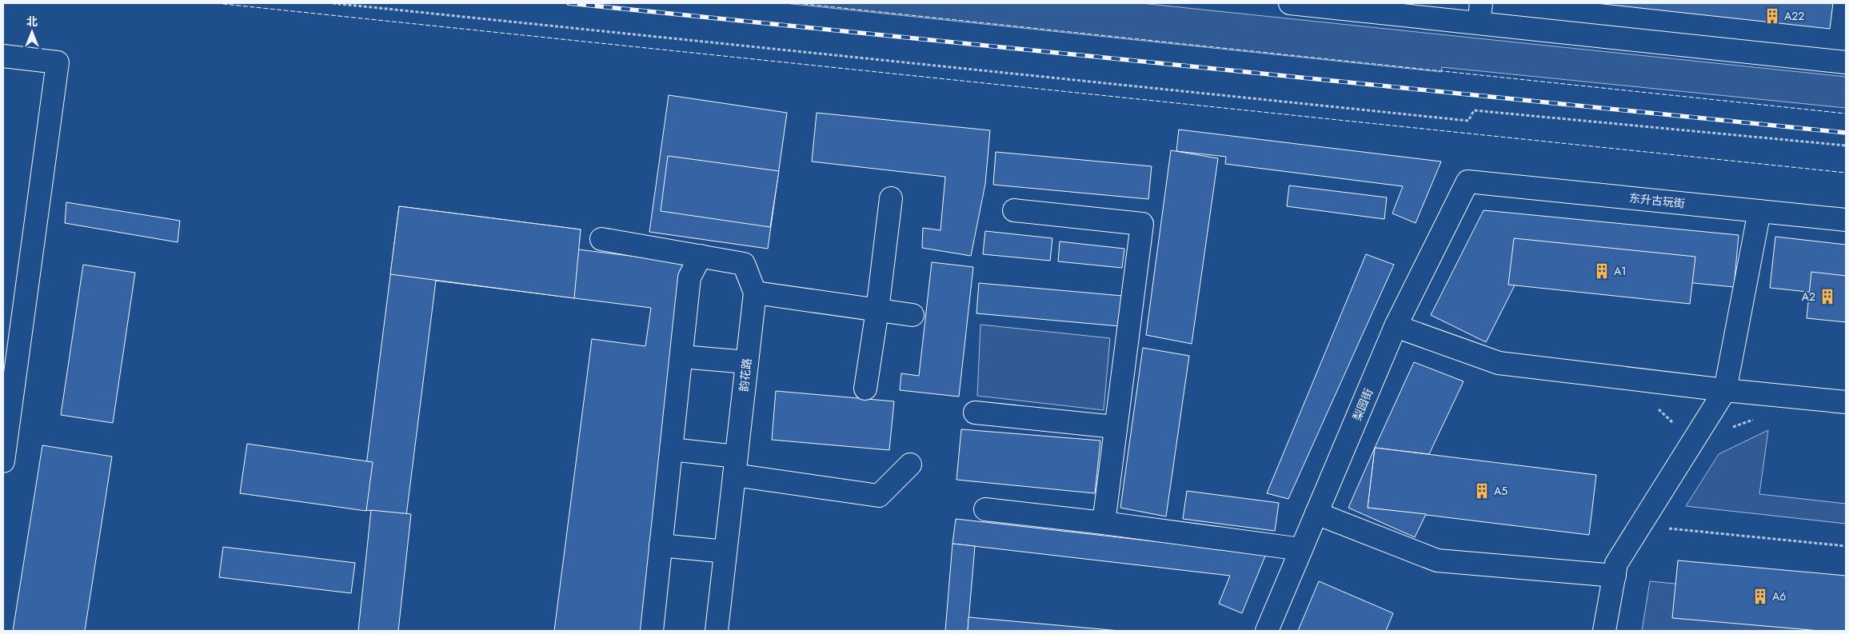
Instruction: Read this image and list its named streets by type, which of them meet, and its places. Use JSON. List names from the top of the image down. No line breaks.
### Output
{"streets":{"street":["东升古玩街","韵花路","梨园街"]},"crossings":[["东升古玩街","梨园街"]],"places":{"building":["A22","A1","A2","A5","A6"]},"north":"top"}
